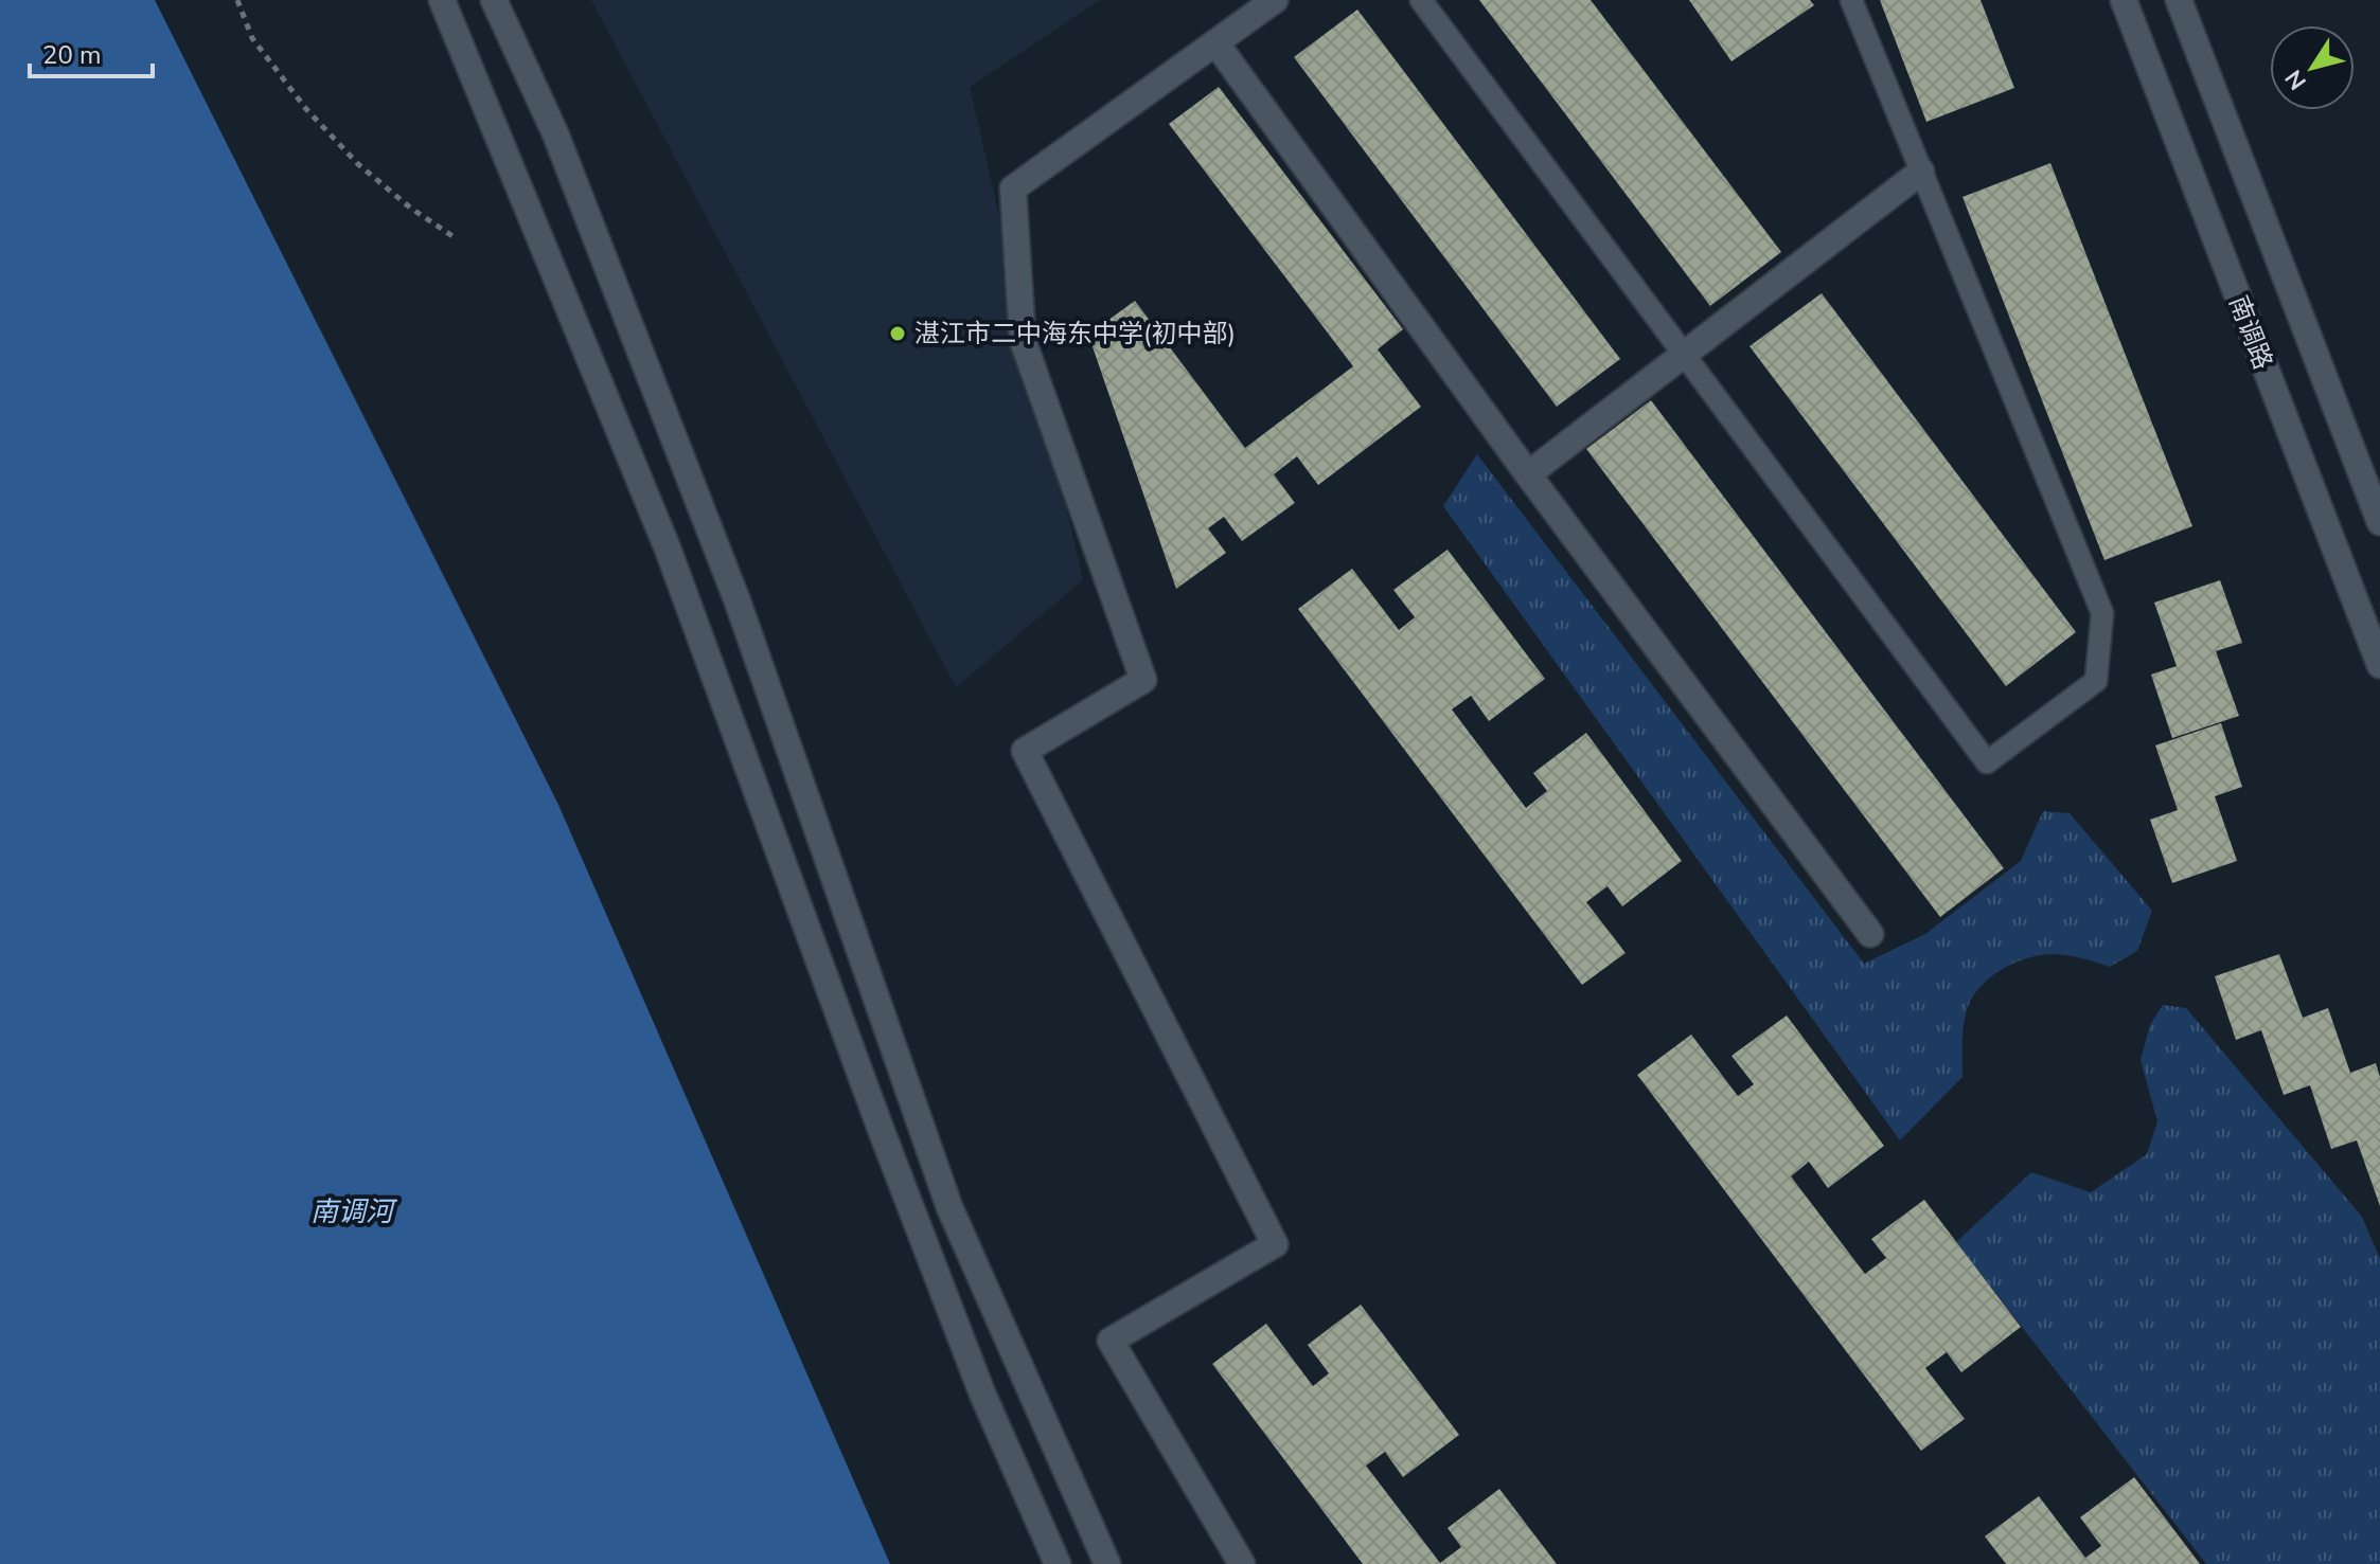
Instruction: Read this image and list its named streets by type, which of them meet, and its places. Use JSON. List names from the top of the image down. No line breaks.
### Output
{"streets":{"street":["南调路"]},"water":["南调河"],"places":["湛江市二中海东中学(初中部)"],"scale_bar":"20 m","north":"bottom left"}
